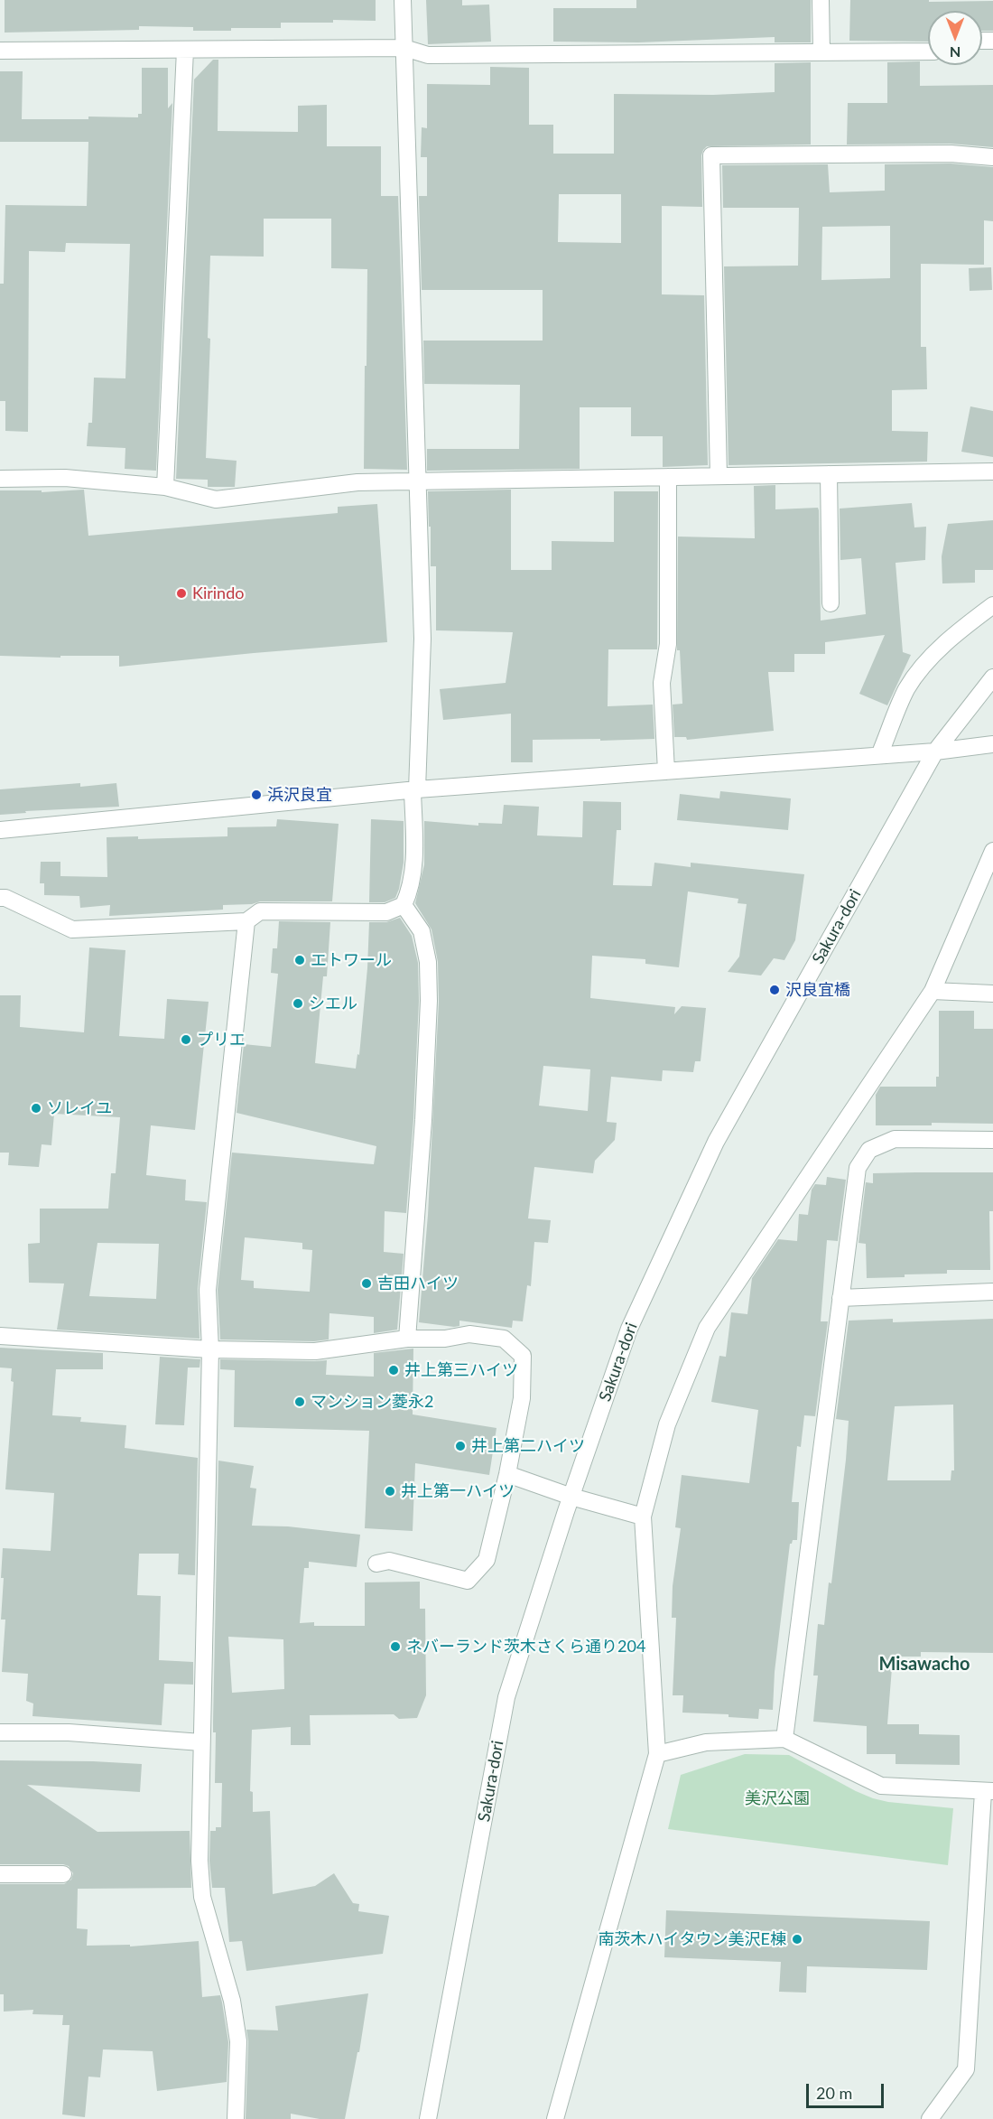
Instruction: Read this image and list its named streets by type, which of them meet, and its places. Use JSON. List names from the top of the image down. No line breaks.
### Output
{"streets":{"street":["Sakura-dori"]},"districts":["Misawacho"],"parks":["美沢公園"],"places":["Kirindo","浜沢良宜","エトワール","沢良宜橋","シエル","プリエ","ソレイユ","吉田ハイツ","井上第三ハイツ","マンション菱永2","井上第二ハイツ","井上第一ハイツ","ネバーランド茨木さくら通り204","南茨木ハイタウン美沢E棟"],"scale_bar":"20 m","north":"bottom"}
